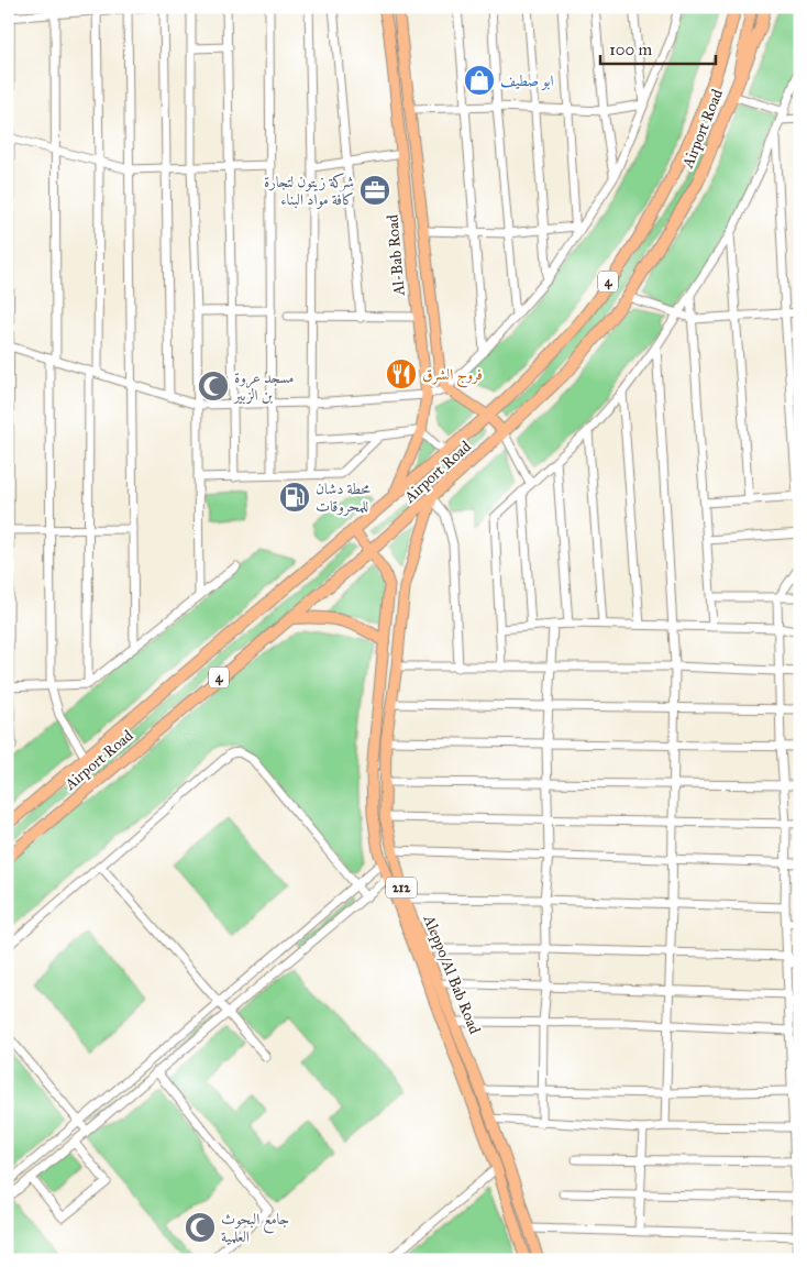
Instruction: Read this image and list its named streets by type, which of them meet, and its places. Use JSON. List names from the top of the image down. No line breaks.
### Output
{"streets":{"highway":["Airport Road","4"],"main road":["Al-Bab Road","212","Aleppo/Al Bab Road"]},"crossings":[["Airport Road","Al-Bab Road"],["Airport Road","4"],["Airport Road","Aleppo/Al Bab Road"]],"places":{"shop":["ابو صطيف"],"office":["شركة زيتون لتجارة كافة مواد البناء"],"restaurant":["فروج الشرق"],"mosque":["مسجد عروة بن الزبير","جامع البحوث العلمية"],"fuel station":["محطة دشان للمحروقات"]},"scale_bar":"100 m"}
